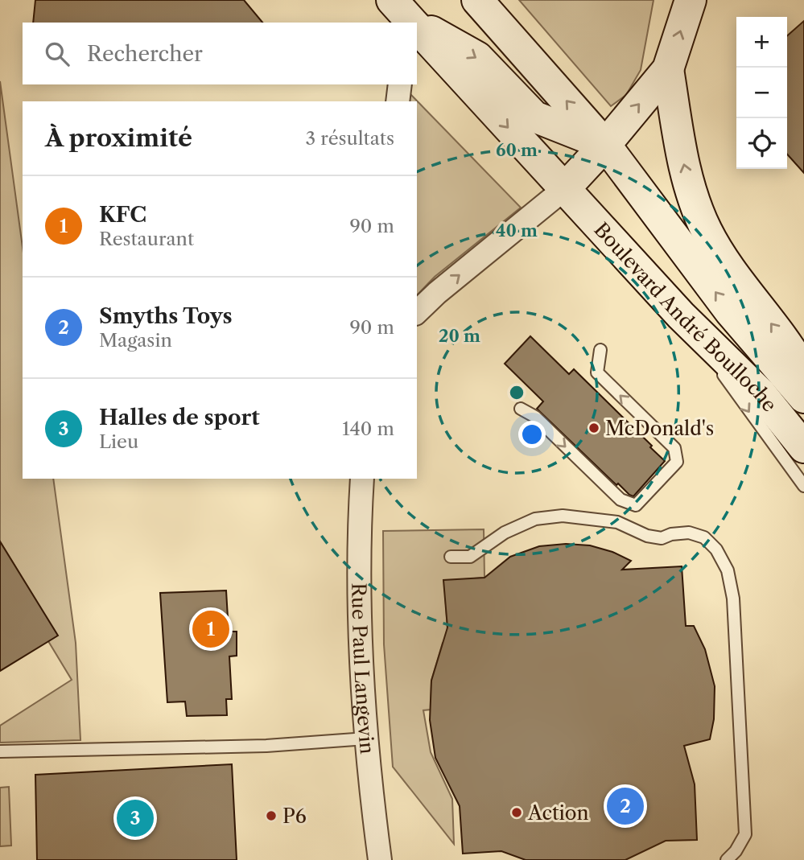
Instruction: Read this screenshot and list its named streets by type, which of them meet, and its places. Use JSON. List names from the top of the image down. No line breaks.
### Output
{"streets":{"main road":["Boulevard André Boulloche"],"street":["Rue Paul Langevin"]},"places":["McDonald's","Action","P6"],"page":{"map_buttons":["+","−"],"search":"Rechercher","heading":["À proximité","3 résultats"],"list":[{"mark":"1","name":"KFC","note":"Restaurant","value":"90 m"},{"mark":"2","name":"Smyths Toys","note":"Magasin","value":"90 m"},{"mark":"3","name":"Halles de sport","note":"Lieu","value":"140 m"}],"pins":["1","2","3"]},"rings":["60 m","40 m","20 m"]}
